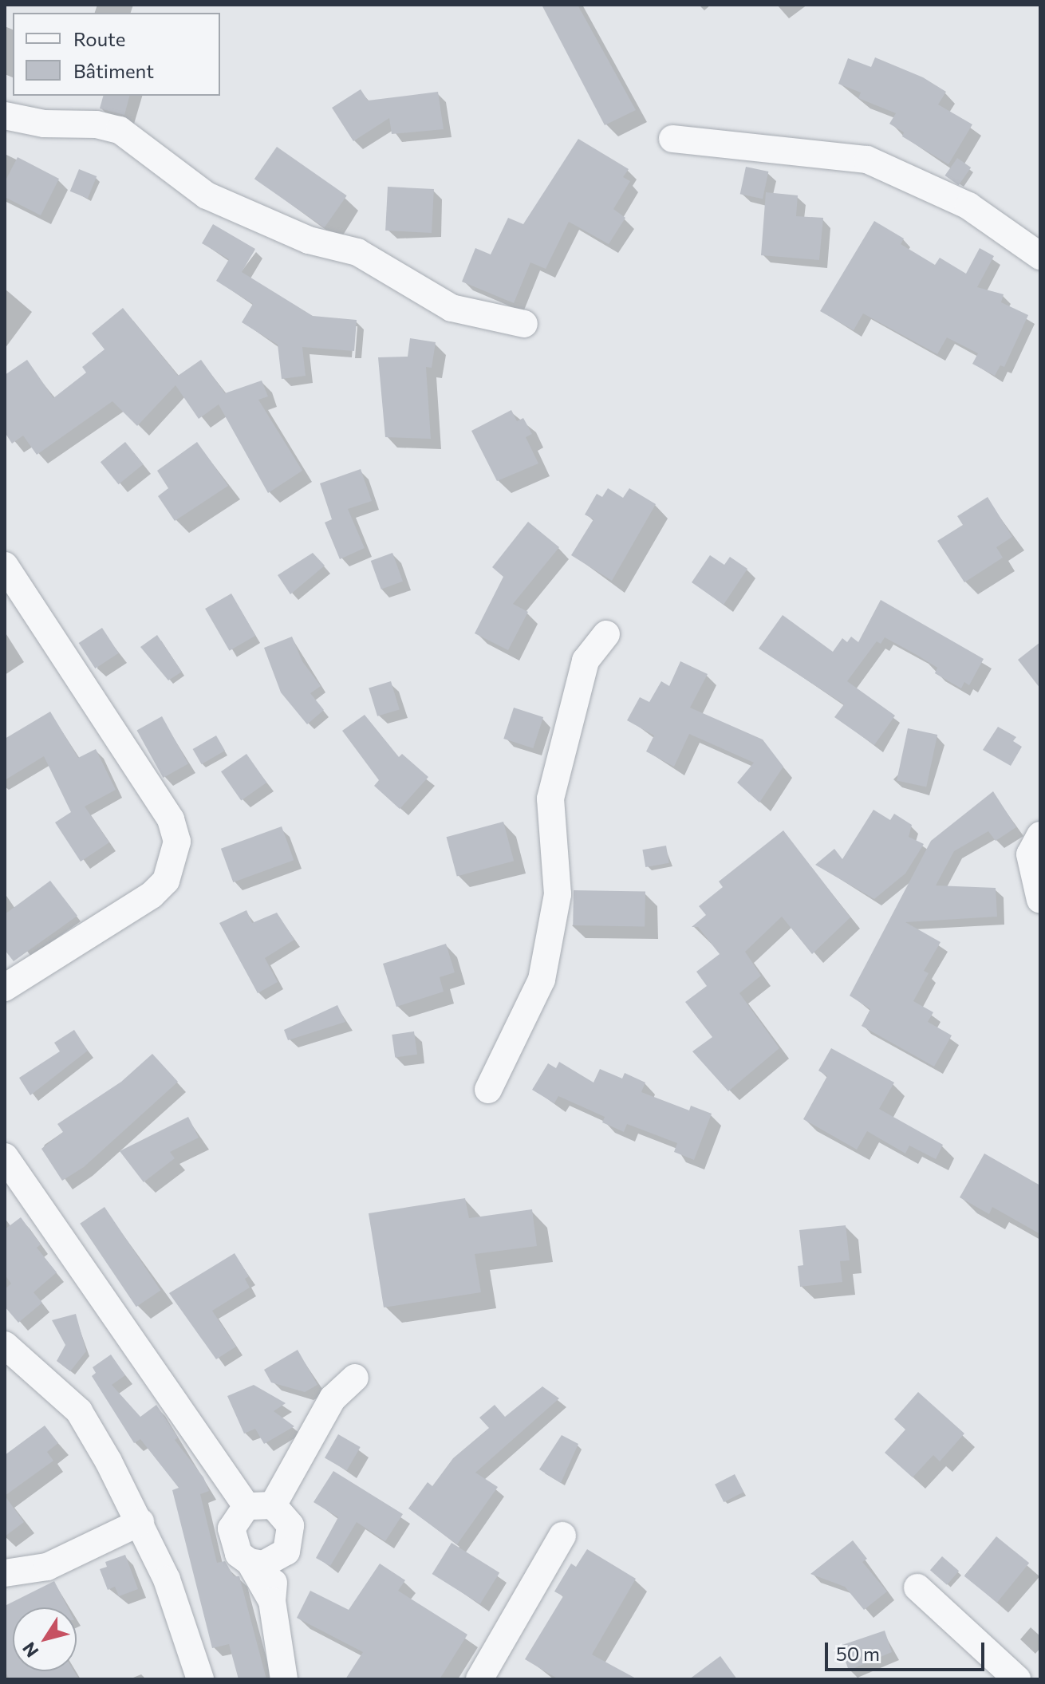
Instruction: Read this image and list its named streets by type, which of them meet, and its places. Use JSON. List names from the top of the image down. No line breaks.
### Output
{"legend":["Route","Bâtiment"],"scale_bar":"50 m","north":"bottom left"}
